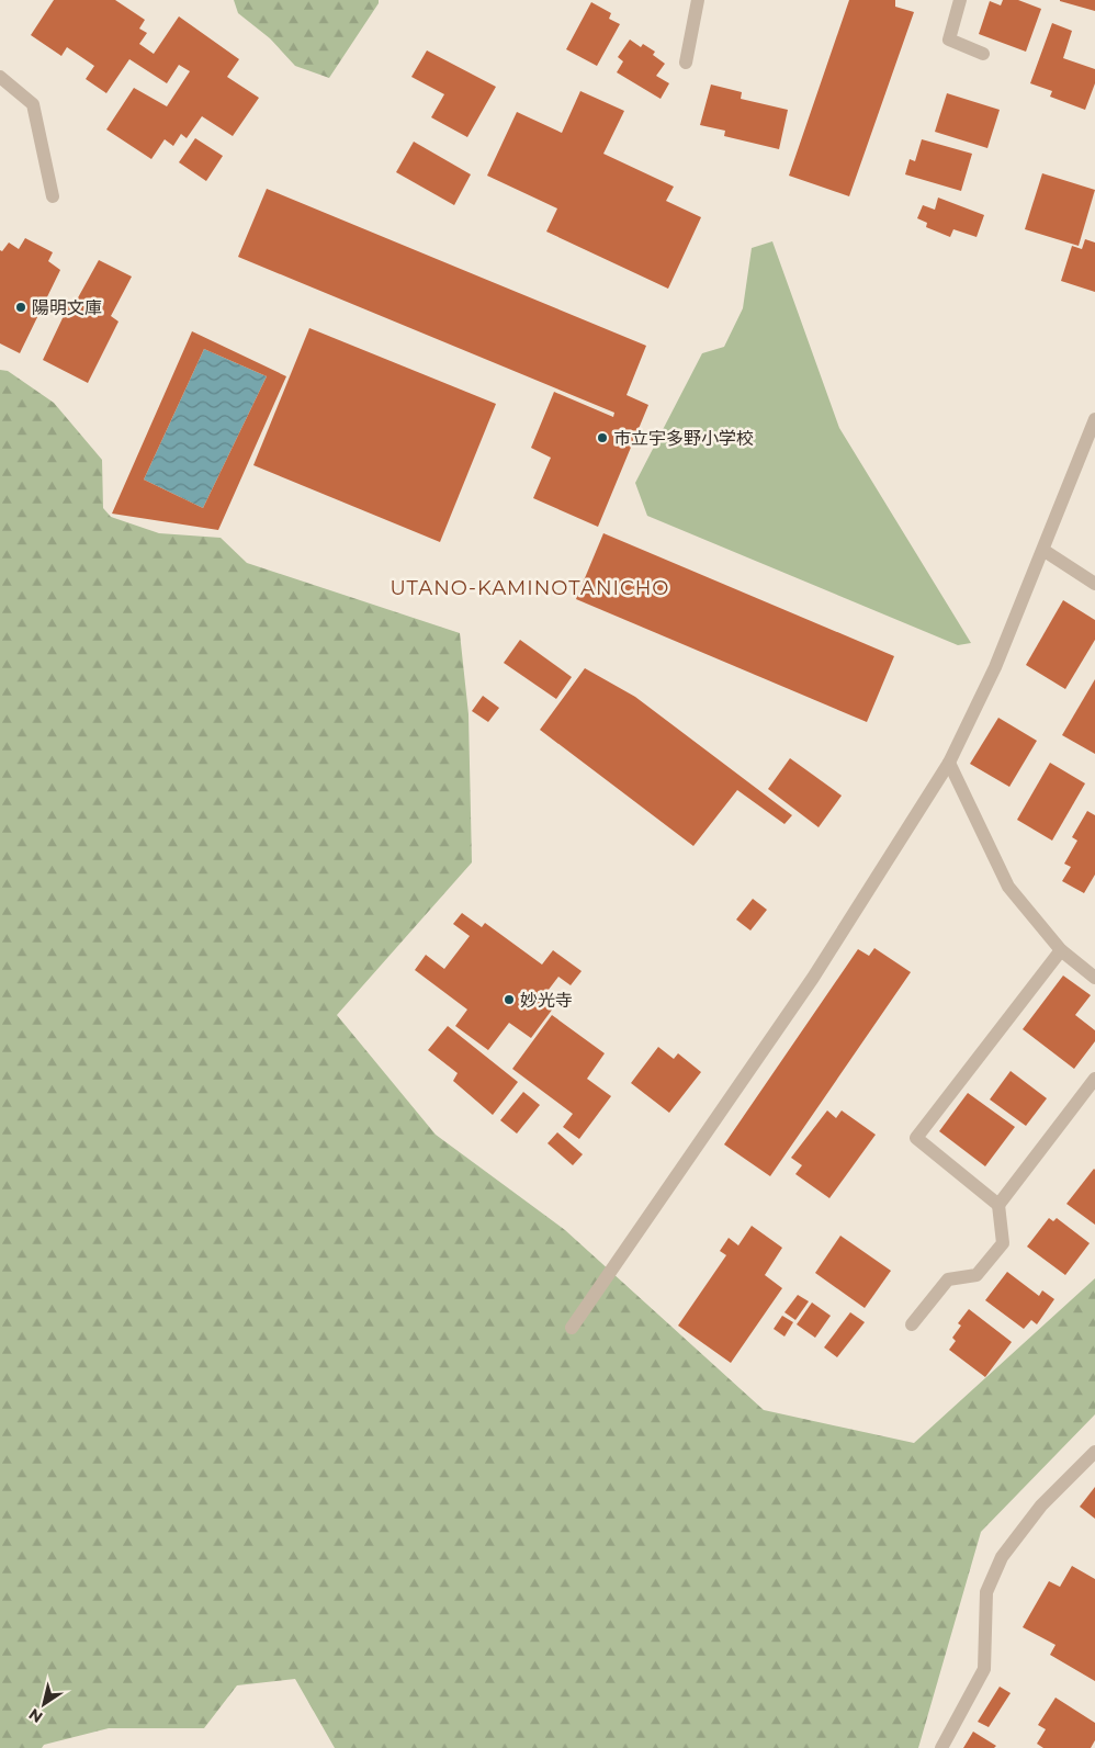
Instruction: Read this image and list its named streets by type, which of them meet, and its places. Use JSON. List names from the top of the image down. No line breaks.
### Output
{"districts":["UTANO-KAMINOTANICHO"],"places":["陽明文庫","市立宇多野小学校","妙光寺"],"north":"bottom left"}
